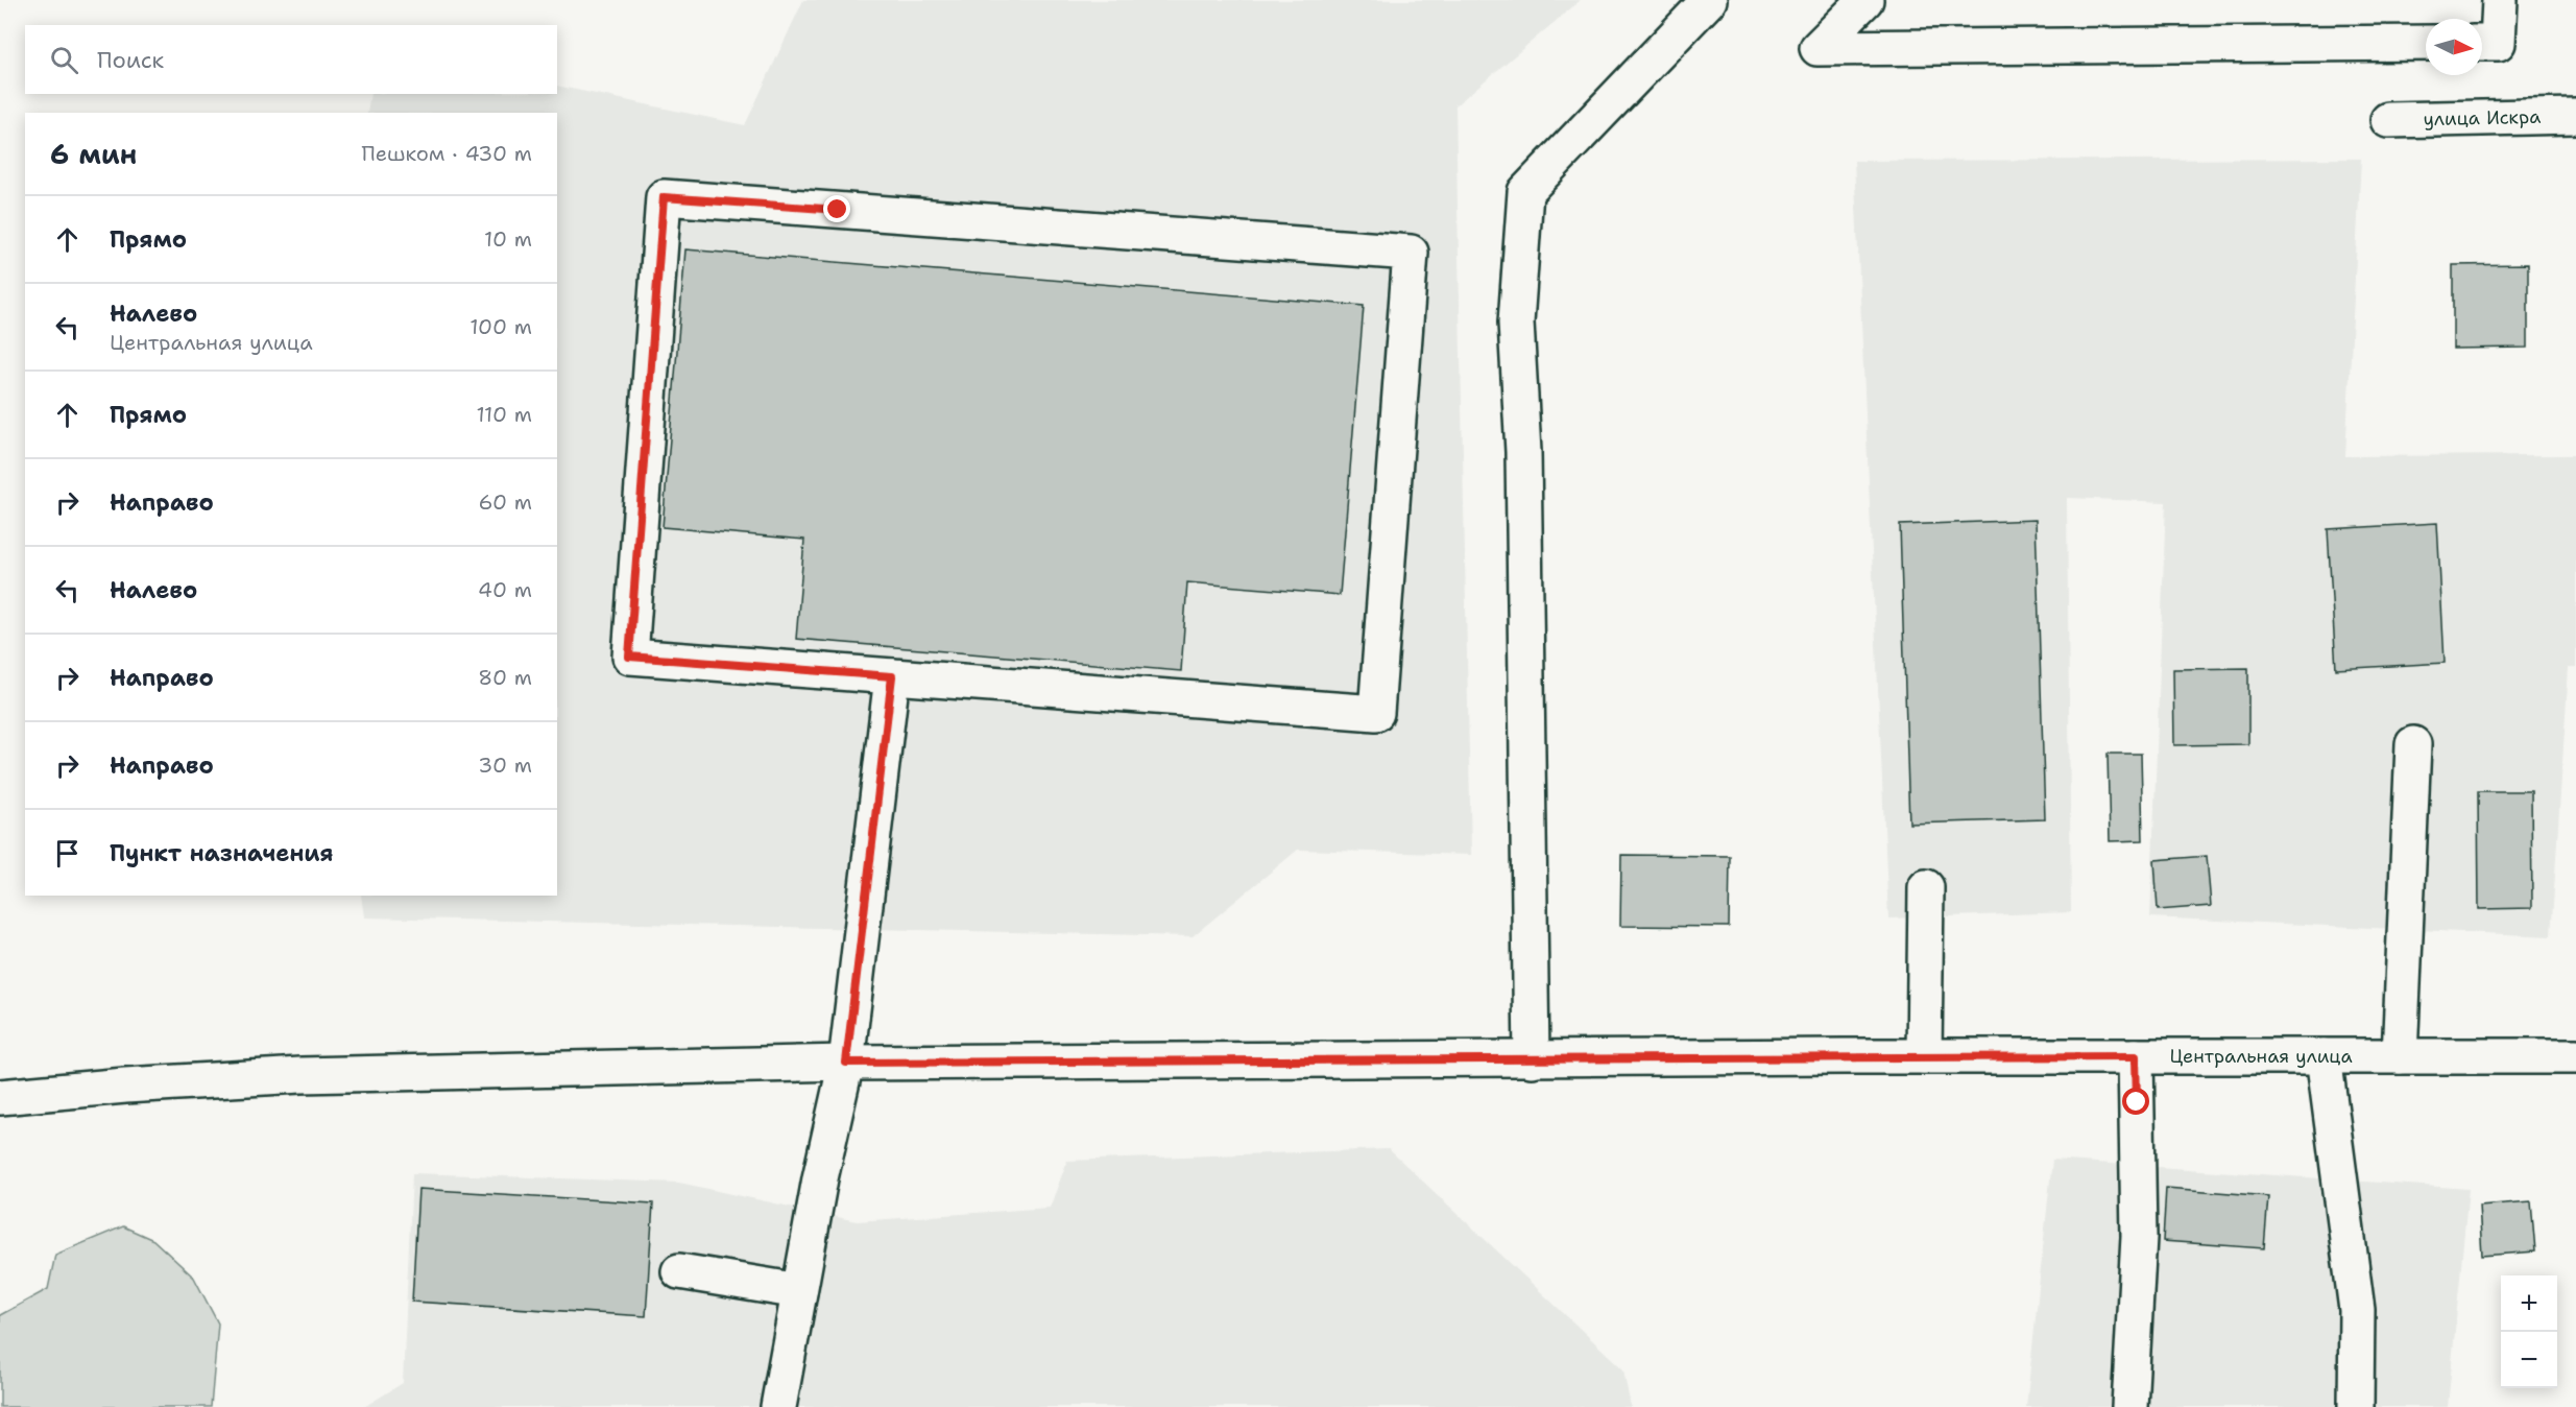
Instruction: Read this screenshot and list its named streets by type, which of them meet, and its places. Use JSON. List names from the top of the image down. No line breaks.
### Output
{"streets":{"main road":["улица Искра","Центральная улица"]},"north":"right","page":{"search":"Поиск","heading":["6 мин","Пешком · 430 m"],"list":[["Прямо","10 m"],["Налево","Центральная улица","100 m"],["Прямо","110 m"],["Направо","60 m"],["Налево","40 m"],["Направо","80 m"],["Направо","30 m"],"Пункт назначения"],"map_buttons":["+","−"]}}
